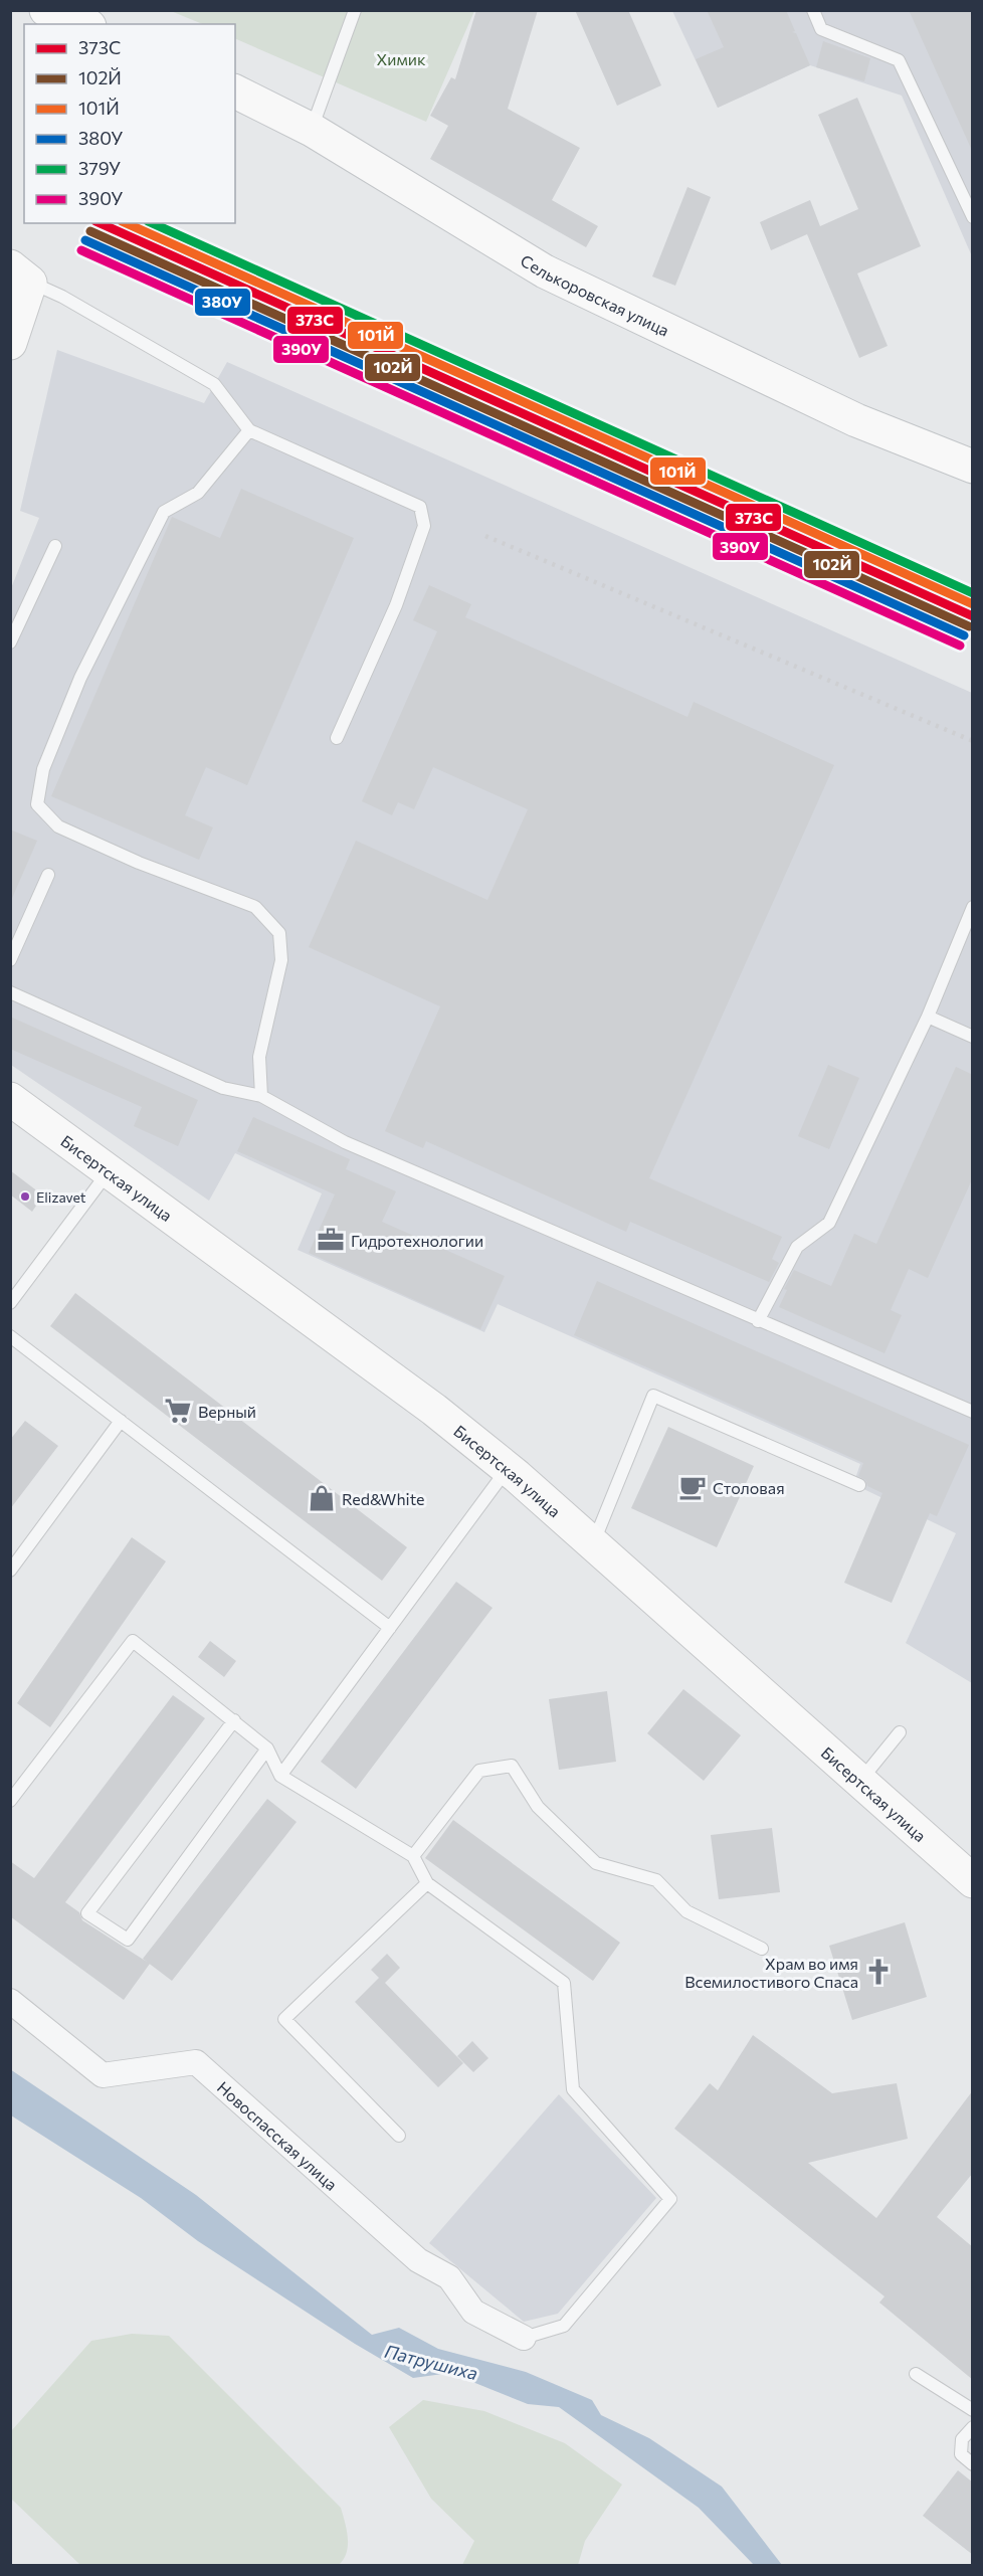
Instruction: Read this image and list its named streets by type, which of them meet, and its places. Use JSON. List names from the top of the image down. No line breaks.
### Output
{"streets":{"main road":["Селькоровская улица","Бисертская улица"],"street":["Новоспасская улица"]},"water":["Патрушиха"],"parks":["Химик"],"places":{"other":["Elizavet"],"office":["Гидротехнологии"],"supermarket":["Верный"],"cafe":["Столовая"],"shop":["Red&White"],"church":["Храм во имя Всемилостивого Спаса"]},"lines":["transit line 373C","transit line 101Й","transit line 379У","transit line 102Й","transit line 380У","transit line 390У"],"legend":["373C","102Й","101Й","380У","379У","390У"]}
